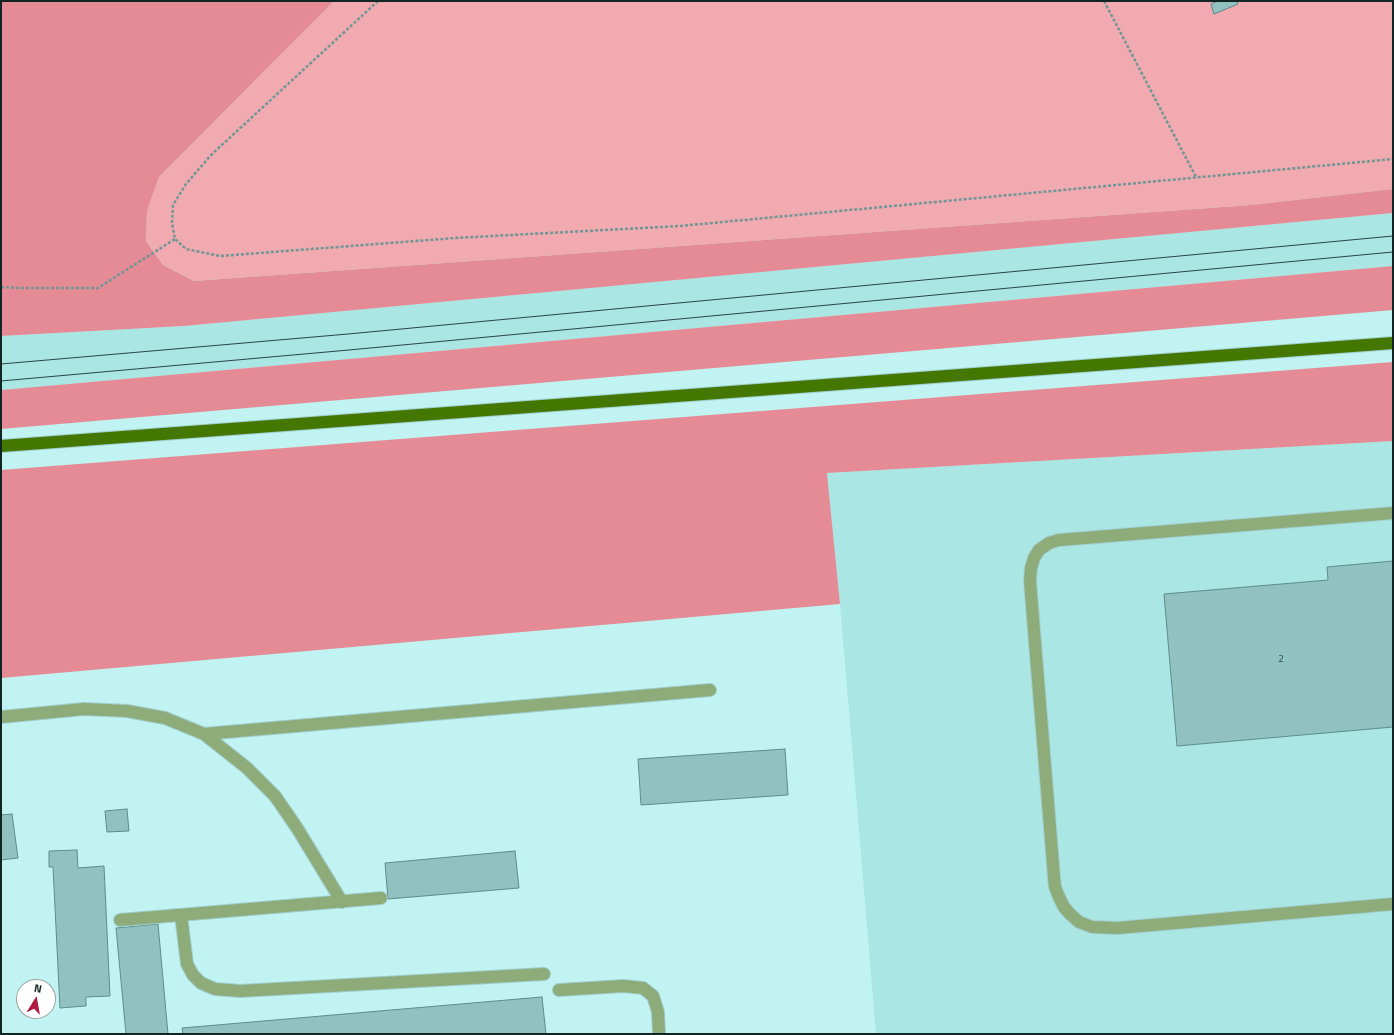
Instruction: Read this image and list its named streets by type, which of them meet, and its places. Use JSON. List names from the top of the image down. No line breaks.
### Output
{"house_numbers":["2"],"north":"top"}
